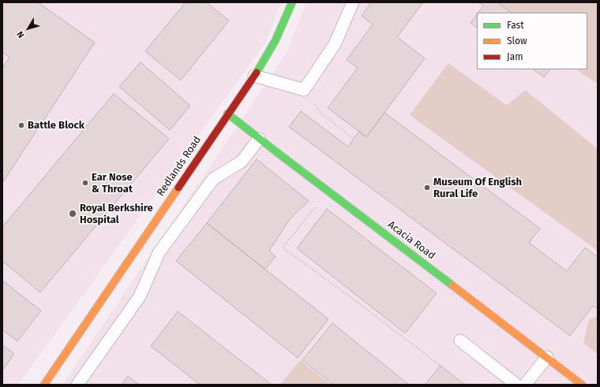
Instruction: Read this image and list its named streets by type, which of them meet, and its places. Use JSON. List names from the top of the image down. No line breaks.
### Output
{"streets":{"street":["Redlands Road","Acacia Road"]},"crossings":[["Redlands Road","Acacia Road"]],"places":["Battle Block","Ear Nose & Throat","Museum Of English Rural Life","Royal Berkshire Hospital"],"legend":["Fast","Slow","Jam"],"north":"bottom left"}
